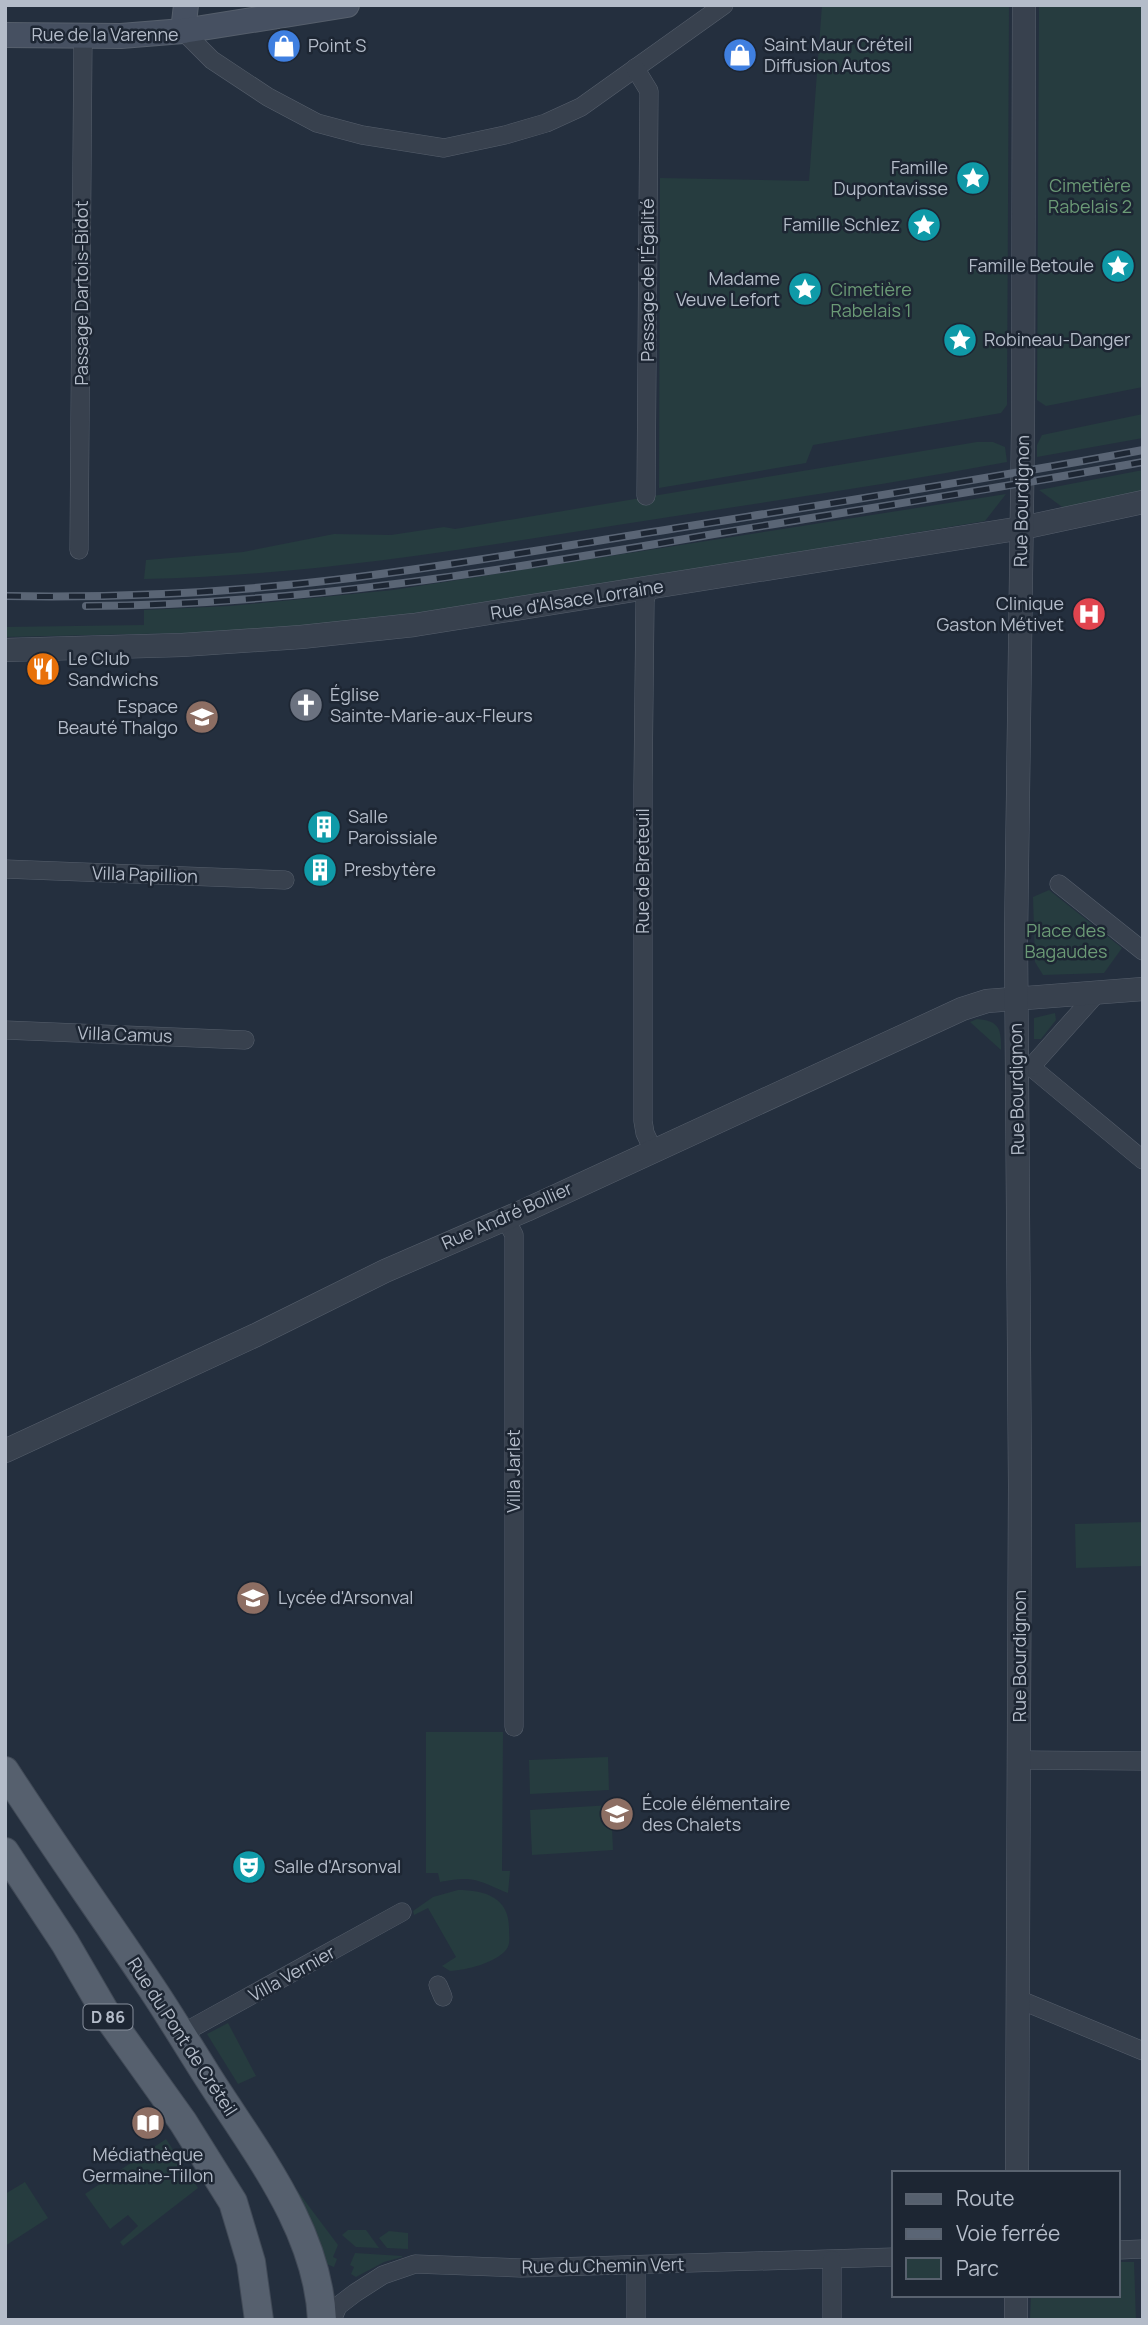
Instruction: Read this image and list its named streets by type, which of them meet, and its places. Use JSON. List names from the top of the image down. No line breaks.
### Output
{"streets":{"main road":["Rue de la Varenne","D 86","Rue du Pont de Créteil"],"street":["Passage de l'Égalité","Passage Dartois-Bidot","Rue Bourdignon","Rue d'Alsace Lorraine","Rue de Breteuil","Villa Papillion","Villa Camus","Rue André Bollier","Villa Jarlet","Villa Vernier","Rue du Chemin Vert"]},"crossings":[["Rue de la Varenne","Passage de l'Égalité"],["Rue de la Varenne","Passage Dartois-Bidot"],["Rue Bourdignon","Rue d'Alsace Lorraine"],["Rue Bourdignon","Rue André Bollier"],["Rue d'Alsace Lorraine","Rue de Breteuil"],["Rue de Breteuil","Rue André Bollier"],["Rue André Bollier","Villa Jarlet"],["Villa Vernier","Rue du Pont de Créteil"]],"parks":["Cimetière Rabelais 2","Cimetière Rabelais 1","Place des Bagaudes"],"places":{"shop":["Point S","Saint Maur Créteil Diffusion Autos"],"place":["Famille Dupontavisse","Famille Schlez","Famille Betoule","Madame Veuve Lefort","Robineau-Danger"],"hospital":["Clinique Gaston Métivet"],"restaurant":["Le Club Sandwichs"],"church":["Église Sainte-Marie-aux-Fleurs"],"school or university":["Espace Beauté Thalgo","Lycée d'Arsonval","École élémentaire des Chalets"],"building":["Salle Paroissiale","Presbytère"],"theatre":["Salle d'Arsonval"],"library":["Médiathèque Germaine-Tillon"]},"legend":["Route","Voie ferrée","Parc"]}
